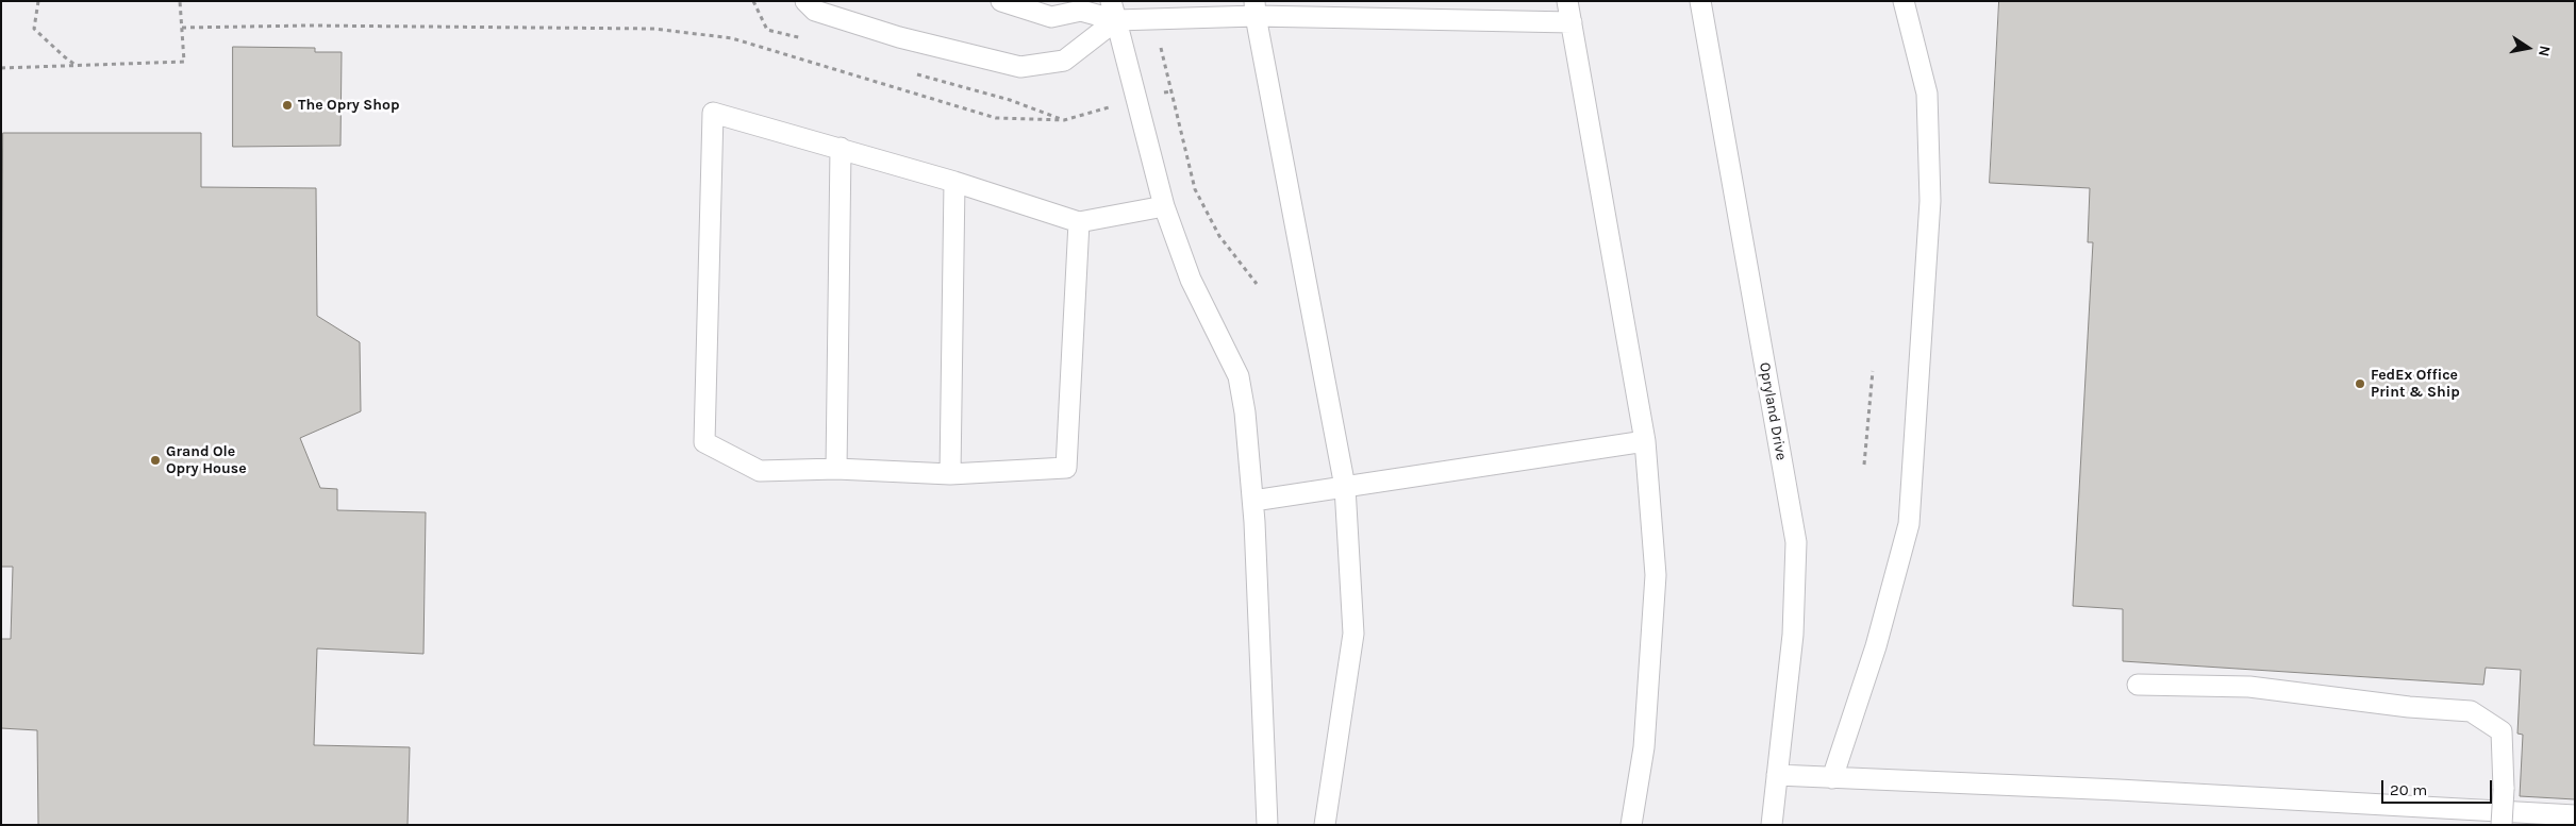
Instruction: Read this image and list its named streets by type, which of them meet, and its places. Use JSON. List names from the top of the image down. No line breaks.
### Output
{"streets":{"lane":["Opryland Drive"]},"places":["The Opry Shop","FedEx Office Print & Ship","Grand Ole Opry House"],"scale_bar":"20 m","north":"right"}
